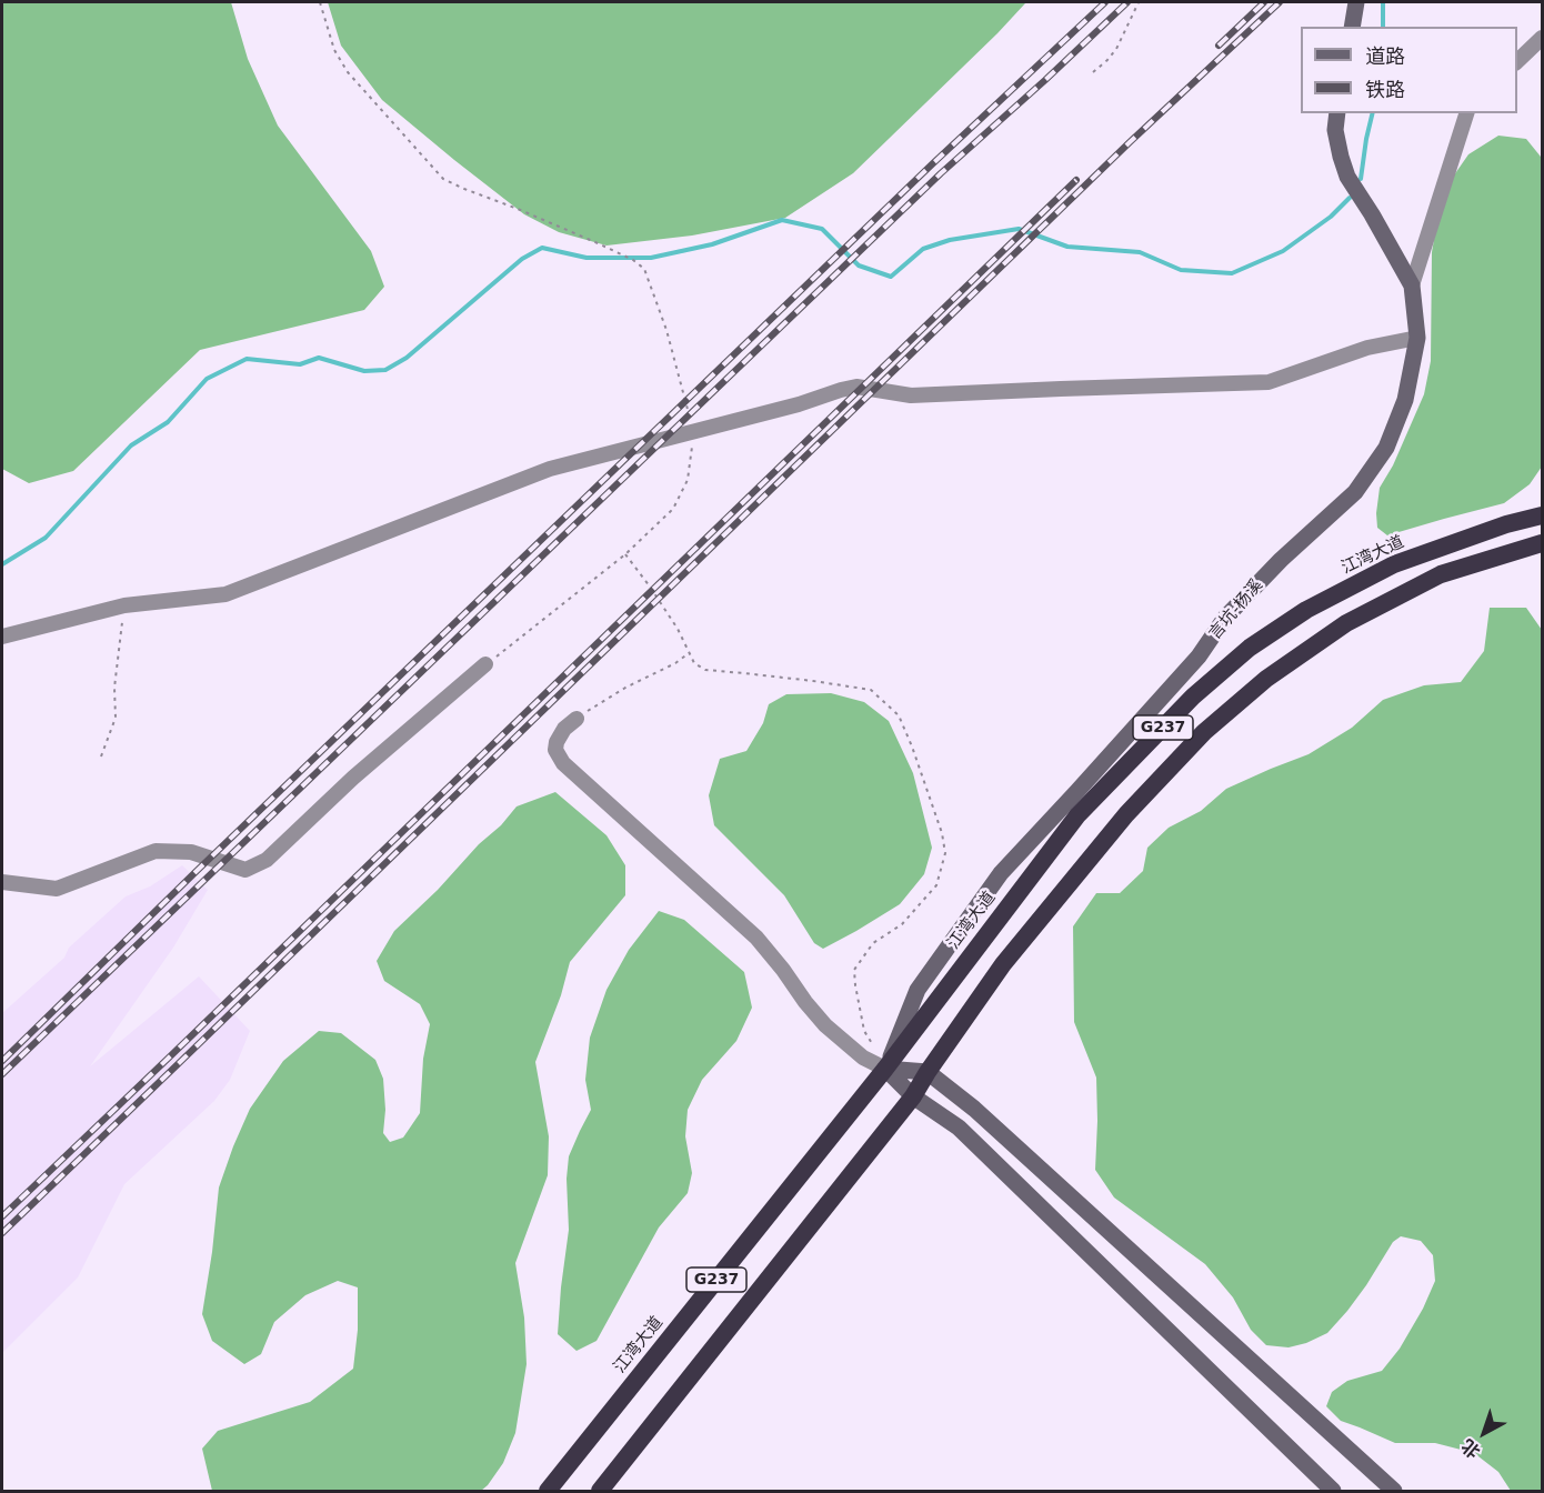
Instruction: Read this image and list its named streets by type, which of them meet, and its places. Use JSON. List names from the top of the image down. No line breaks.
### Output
{"streets":{"highway":["江湾大道","G237"],"main road":["言坑-杨溪"]},"crossings":[["江湾大道","言坑-杨溪"]],"legend":["道路","铁路"],"north":"bottom left"}
